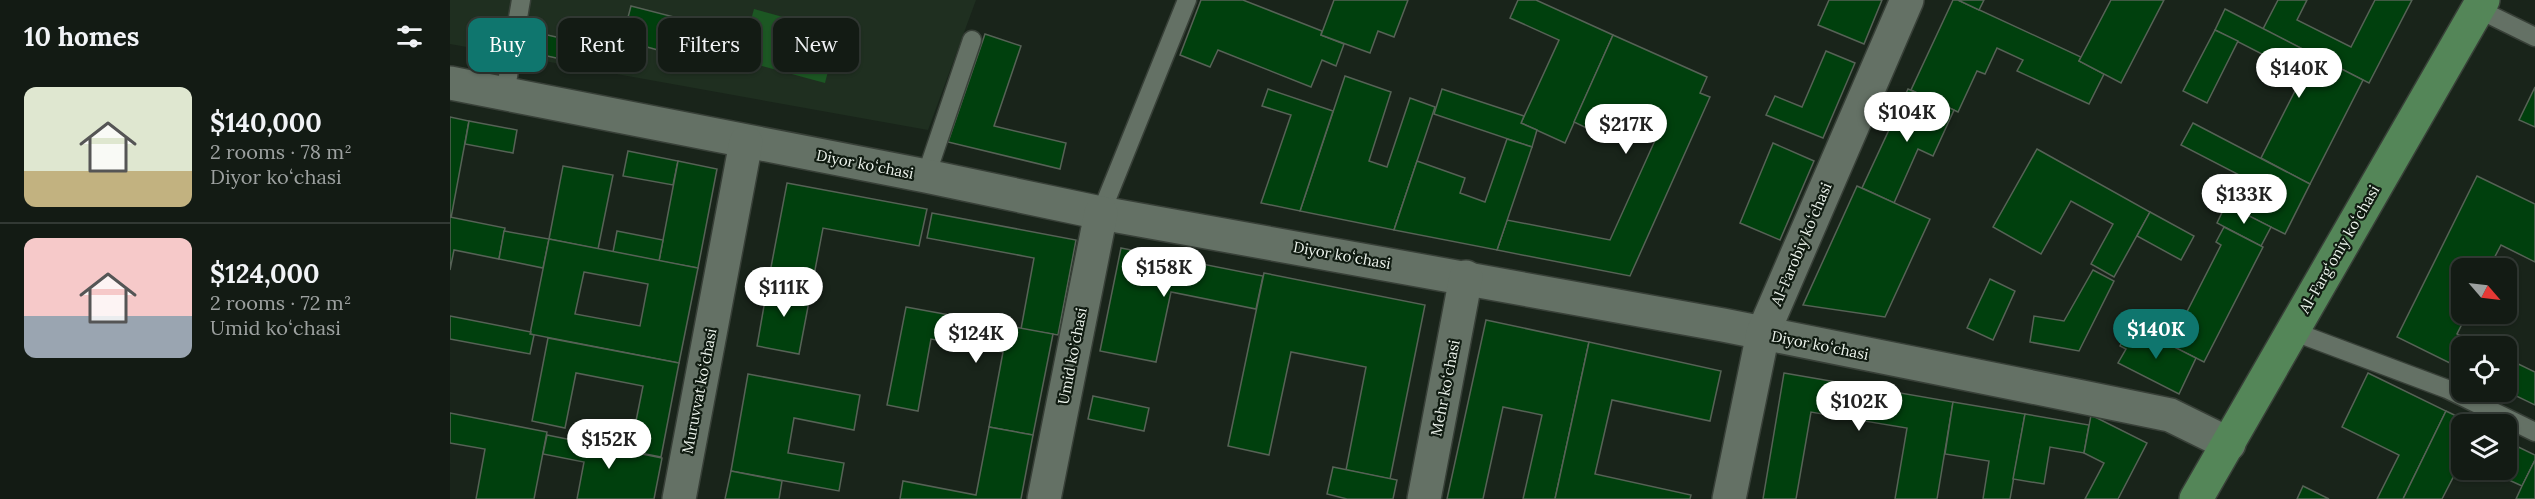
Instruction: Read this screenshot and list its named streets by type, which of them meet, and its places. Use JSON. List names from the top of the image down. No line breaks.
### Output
{"streets":{"main road":["Al-Fargʻoniy koʻchasi"],"street":["Diyor koʻchasi","Al-Farobiy koʻchasi","Umid koʻchasi","Mehr koʻchasi","Muruvvat koʻchasi"]},"crossings":[["Diyor koʻchasi","Al-Farobiy koʻchasi"],["Diyor koʻchasi","Al-Fargʻoniy koʻchasi"],["Diyor koʻchasi","Umid koʻchasi"],["Diyor koʻchasi","Mehr koʻchasi"],["Diyor koʻchasi","Muruvvat koʻchasi"]],"north":"bottom right","page":{"heading":"10 homes","chip":["Buy","Rent","Filters","New"],"price":["$140K","$104K","$217K","$133K","$158K","$111K","$140K","$124K","$102K","$152K"],"list":[{"name":"$140,000","note":"2 rooms · 78 m² · Diyor koʻchasi"},{"name":"$124,000","note":"2 rooms · 72 m² · Umid koʻchasi"}]}}
